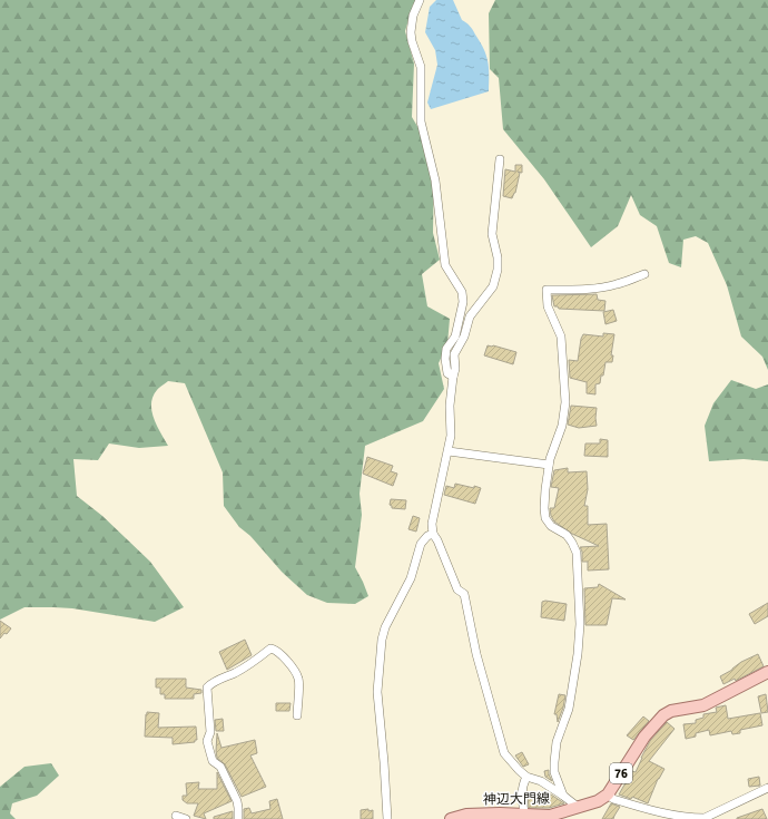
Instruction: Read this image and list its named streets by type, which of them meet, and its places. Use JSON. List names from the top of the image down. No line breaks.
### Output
{"streets":{"main road":["76","神辺大門線"]},"crossings":[["76","神辺大門線"]]}
